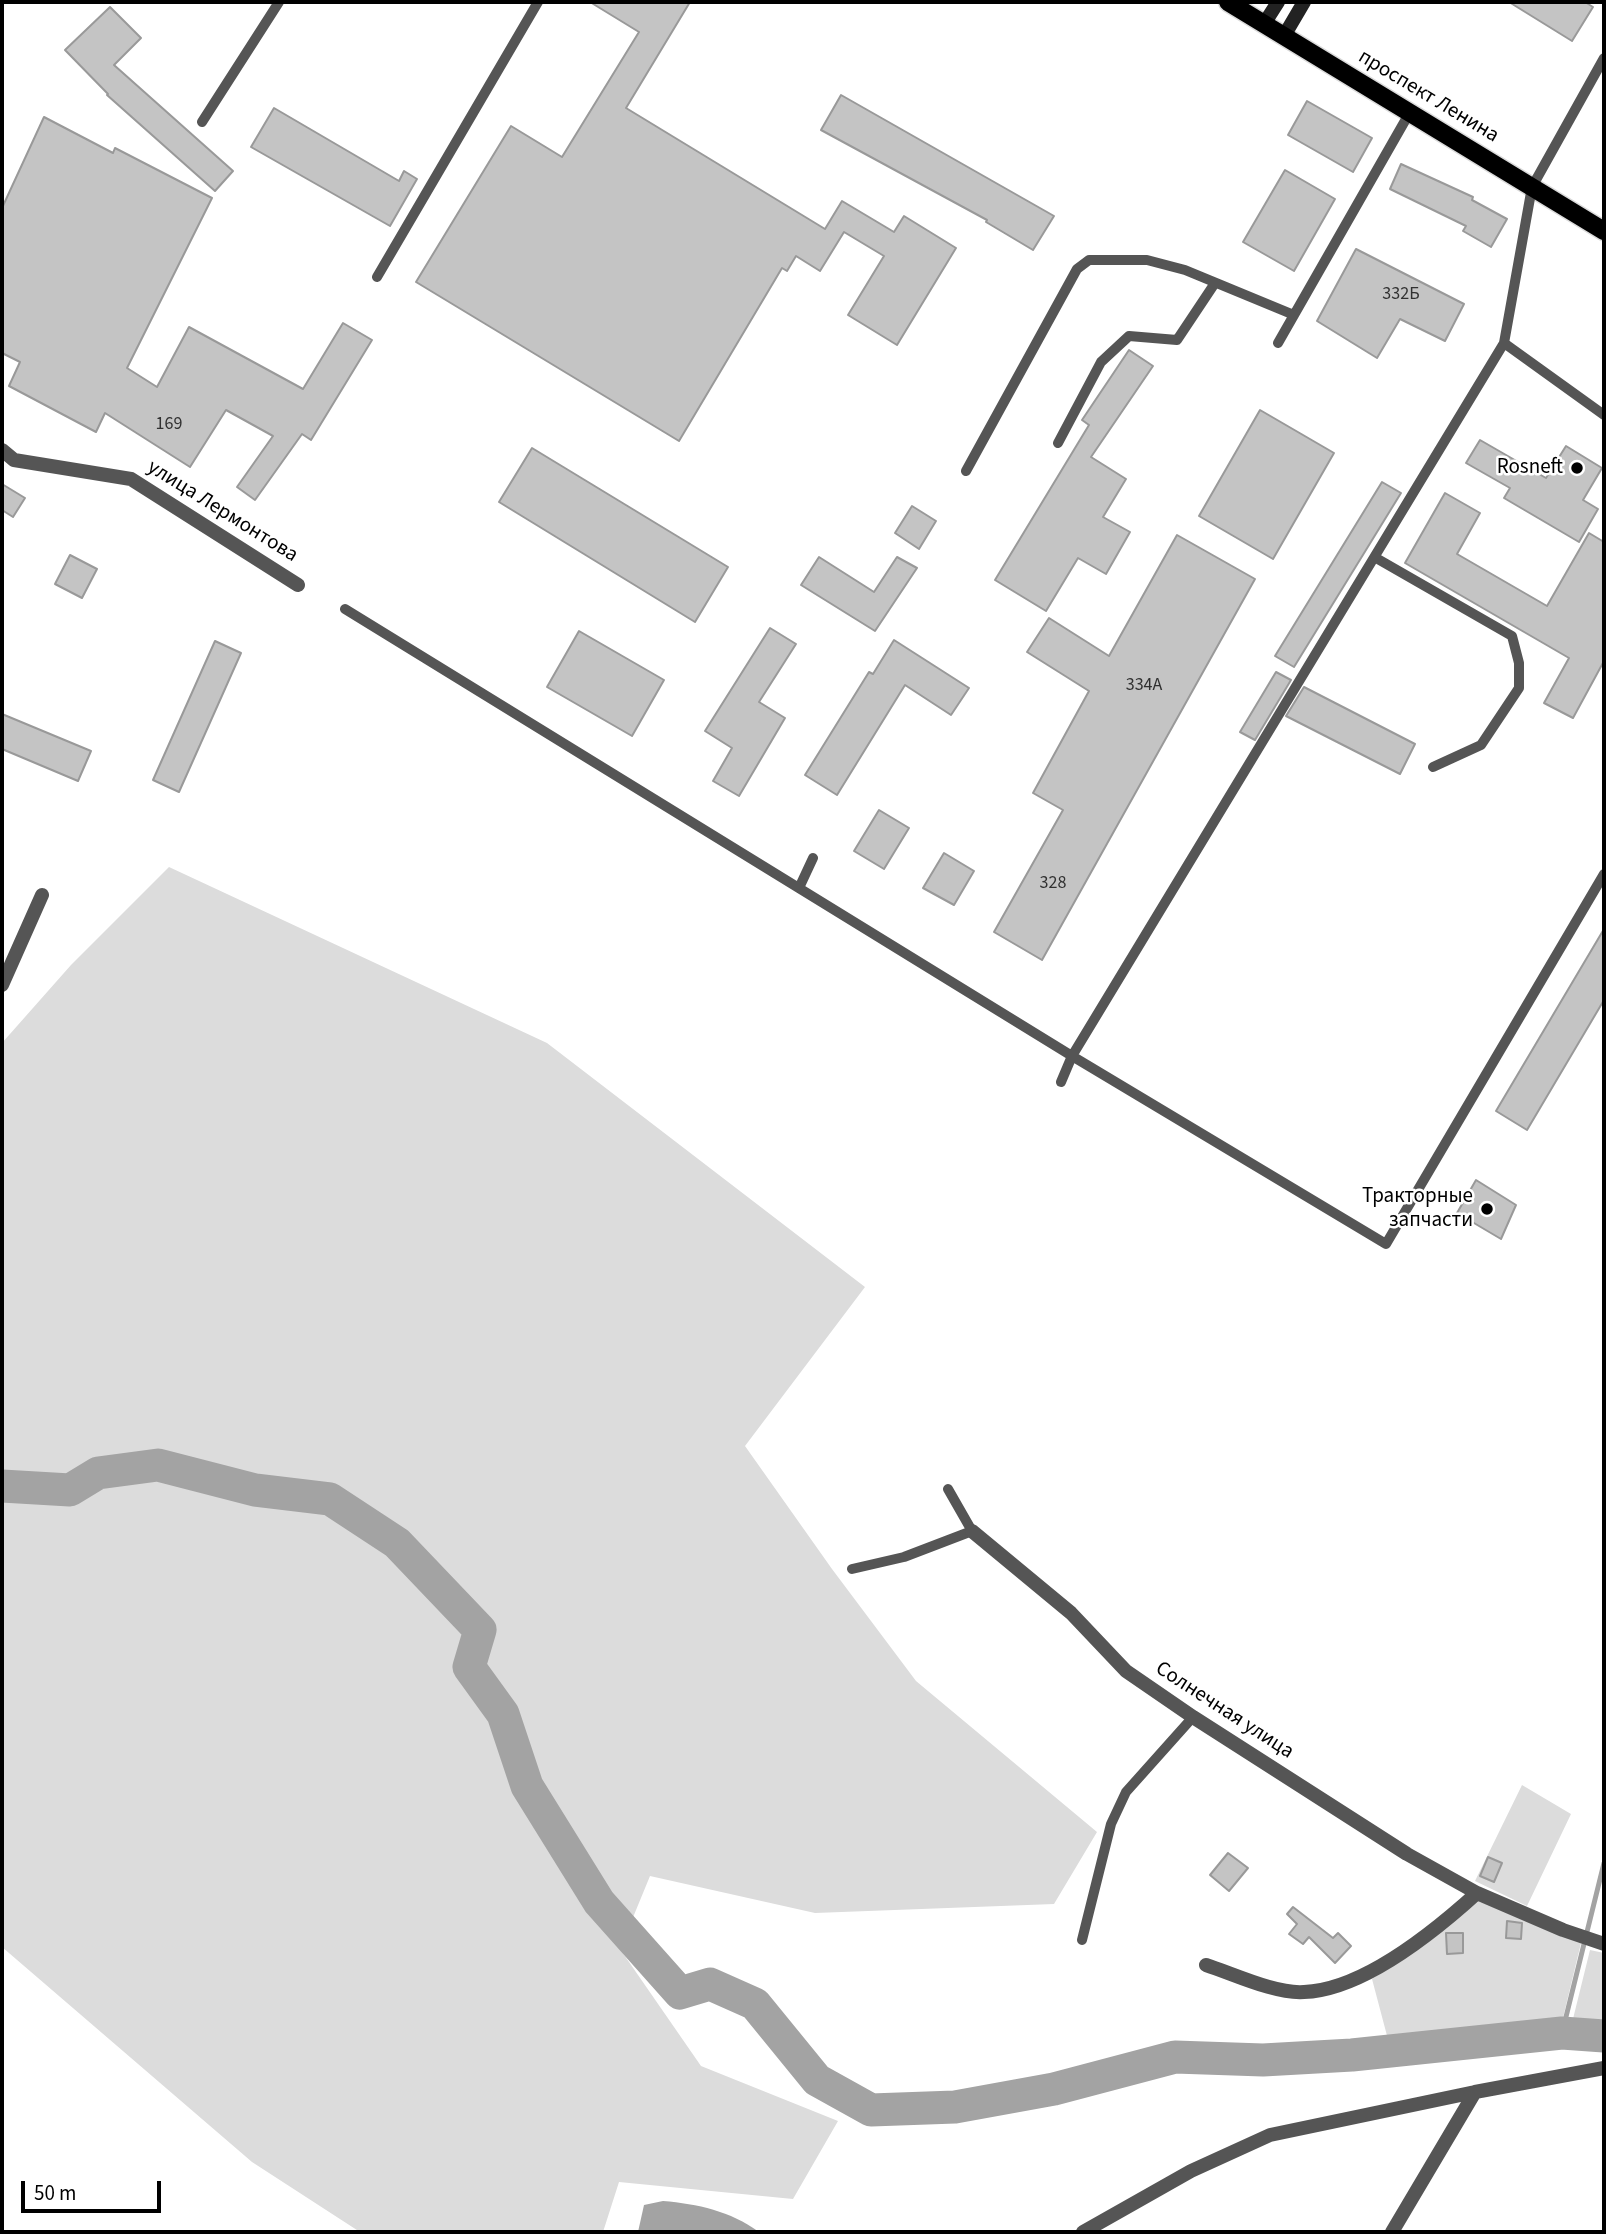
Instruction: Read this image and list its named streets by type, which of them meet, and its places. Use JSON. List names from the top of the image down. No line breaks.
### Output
{"streets":{"main road":["проспект Ленина"],"street":["улица Лермонтова","Солнечная улица"]},"places":["Rosneft","Тракторные запчасти"],"house_numbers":["332Б","169","334А","328"],"scale_bar":"50 m"}
